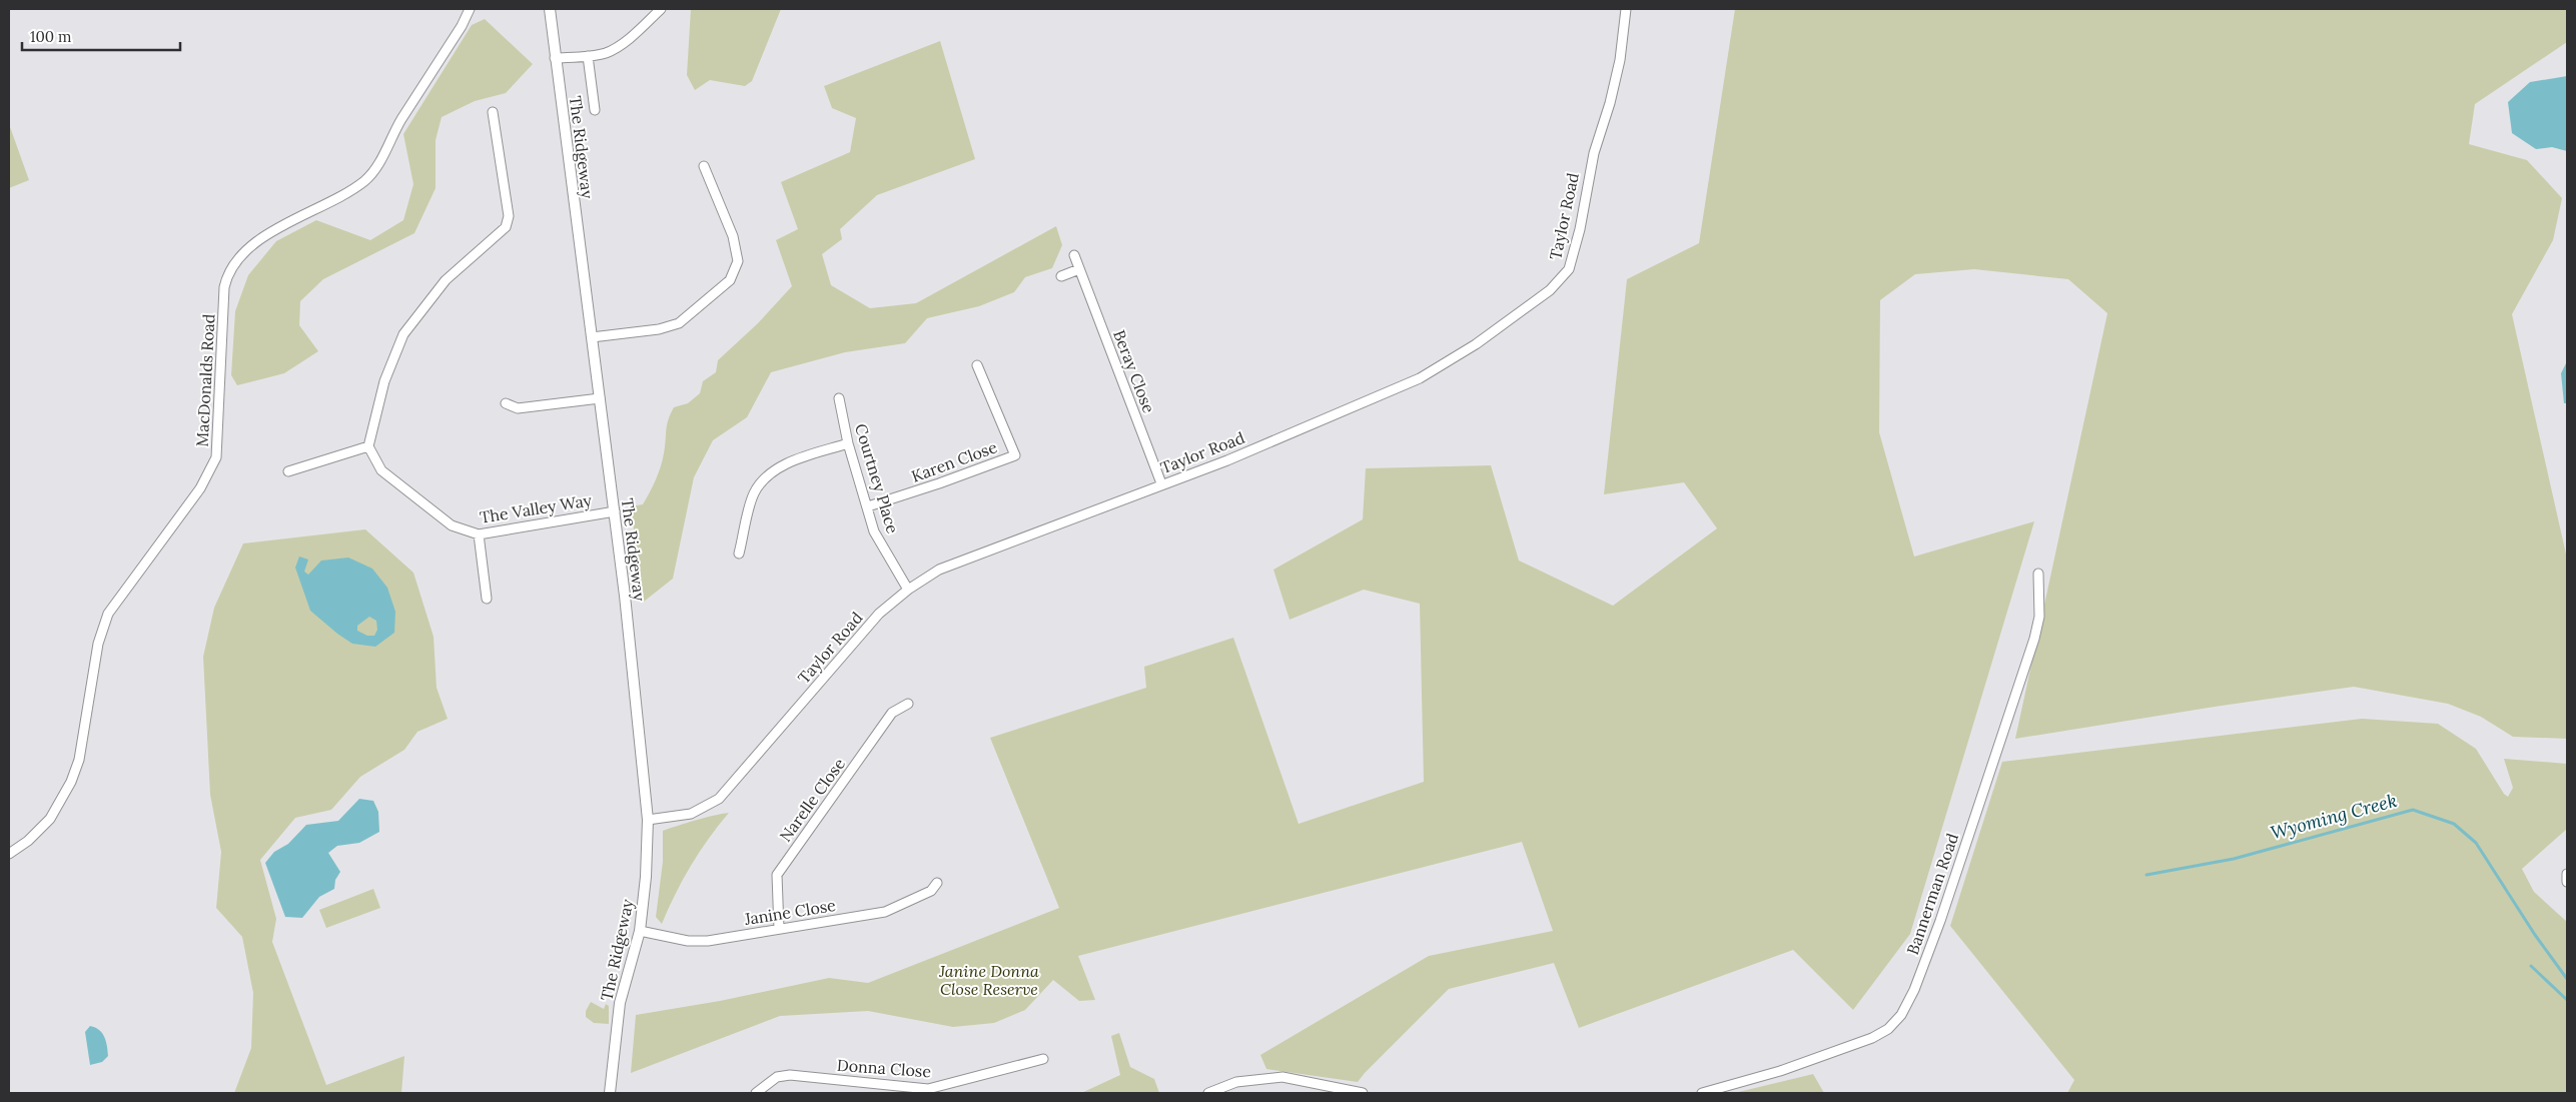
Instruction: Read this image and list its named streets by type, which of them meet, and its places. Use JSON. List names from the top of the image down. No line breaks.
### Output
{"streets":{"street":["The Ridgeway","Taylor Road","Beray Close","MacDonalds Road","Karen Close","Courtney Place","The Valley Way","Narelle Close","Bannerman Road","Janine Close","Donna Close"]},"crossings":[["The Ridgeway","Taylor Road"],["The Ridgeway","The Valley Way"],["The Ridgeway","Janine Close"],["Taylor Road","Beray Close"],["Taylor Road","Courtney Place"],["Karen Close","Courtney Place"],["Narelle Close","Janine Close"]],"water":["Wyoming Creek"],"parks":["Janine Donna Close Reserve"],"scale_bar":"100 m"}
